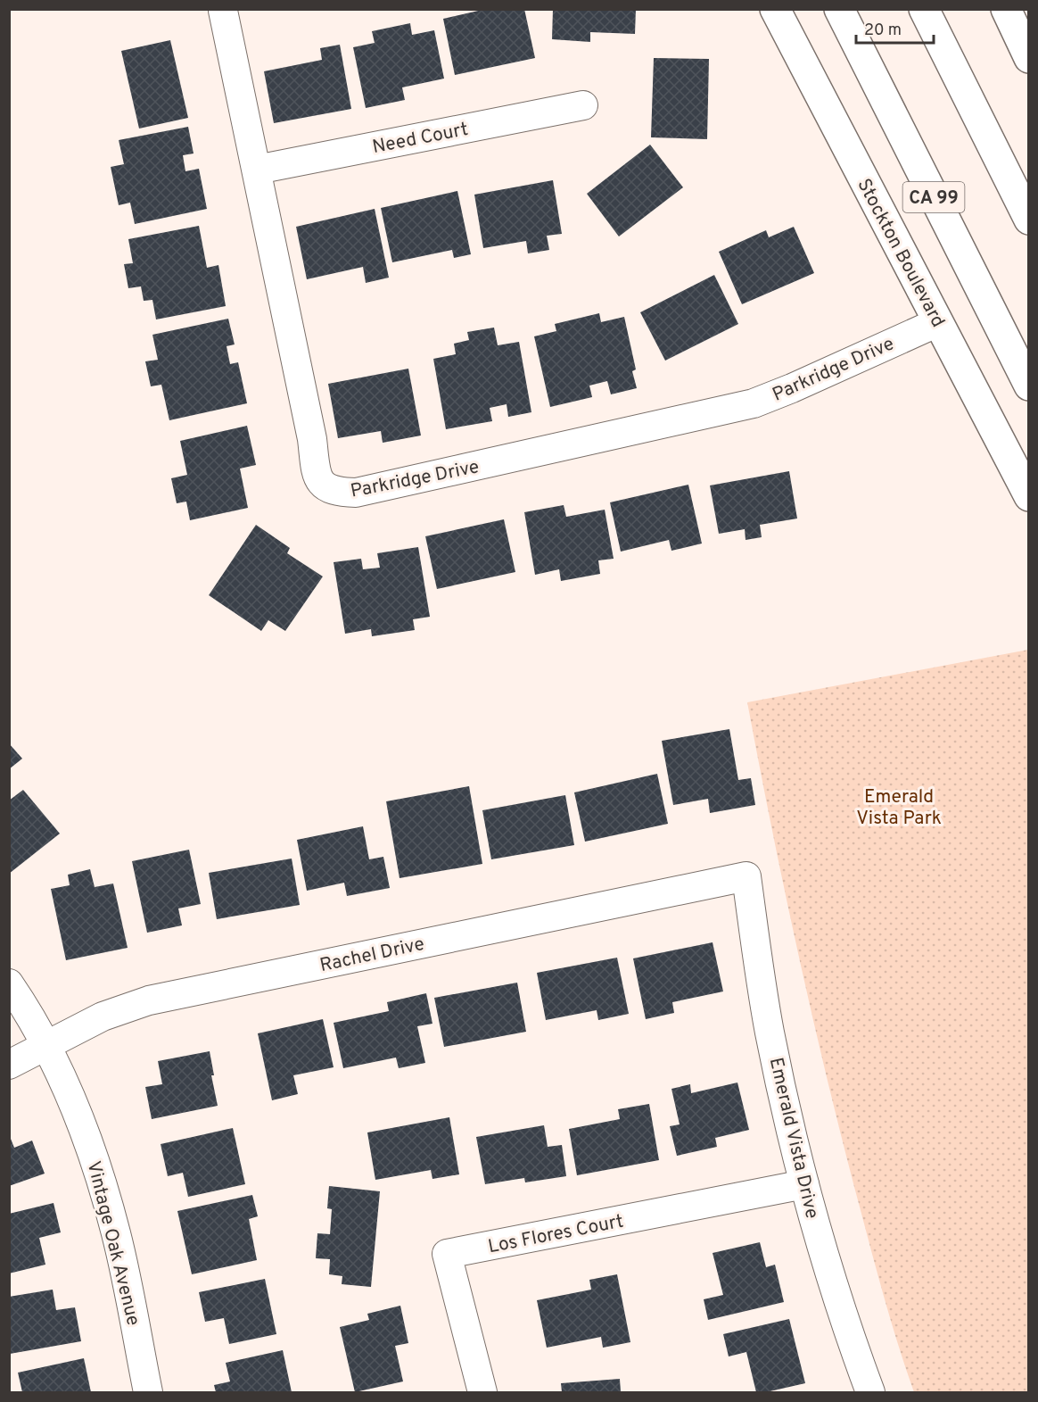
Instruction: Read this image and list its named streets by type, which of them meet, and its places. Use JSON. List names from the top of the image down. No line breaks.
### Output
{"streets":{"main road":["CA 99","Stockton Boulevard"],"street":["Need Court","Parkridge Drive","Rachel Drive","Emerald Vista Drive","Los Flores Court","Vintage Oak Avenue"]},"crossings":[["Need Court","Parkridge Drive"],["Stockton Boulevard","Parkridge Drive"],["Rachel Drive","Emerald Vista Drive"],["Rachel Drive","Vintage Oak Avenue"],["Emerald Vista Drive","Los Flores Court"]],"parks":["Emerald Vista Park"],"scale_bar":"20 m"}
